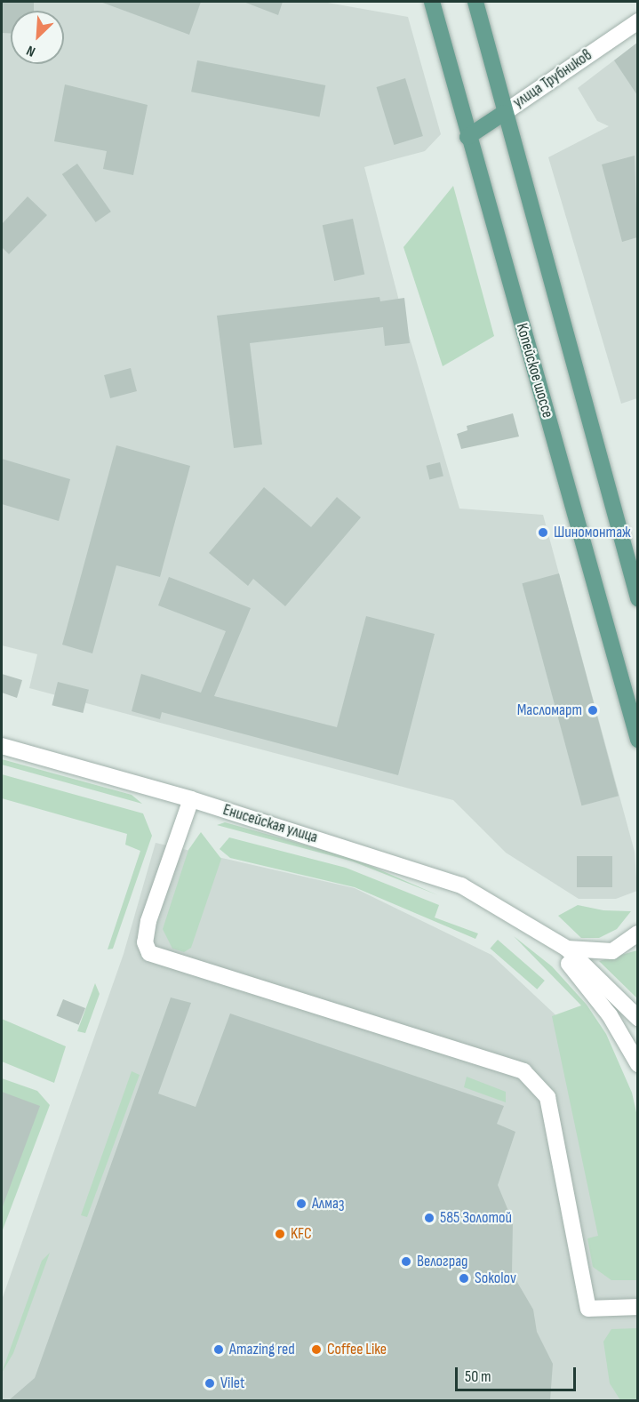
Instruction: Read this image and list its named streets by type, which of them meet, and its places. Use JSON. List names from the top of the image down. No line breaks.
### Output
{"streets":{"main road":["улица Трубников","Копейское шоссе"],"street":["Енисейская улица"]},"crossings":[["улица Трубников","Копейское шоссе"]],"places":["Шиномонтаж","Масломарт","Алмаз","585 Золотой","KFC","Велоград","Sokolov","Amazing red","Coffee Like","Vilet"],"scale_bar":"50 m","north":"bottom left"}
